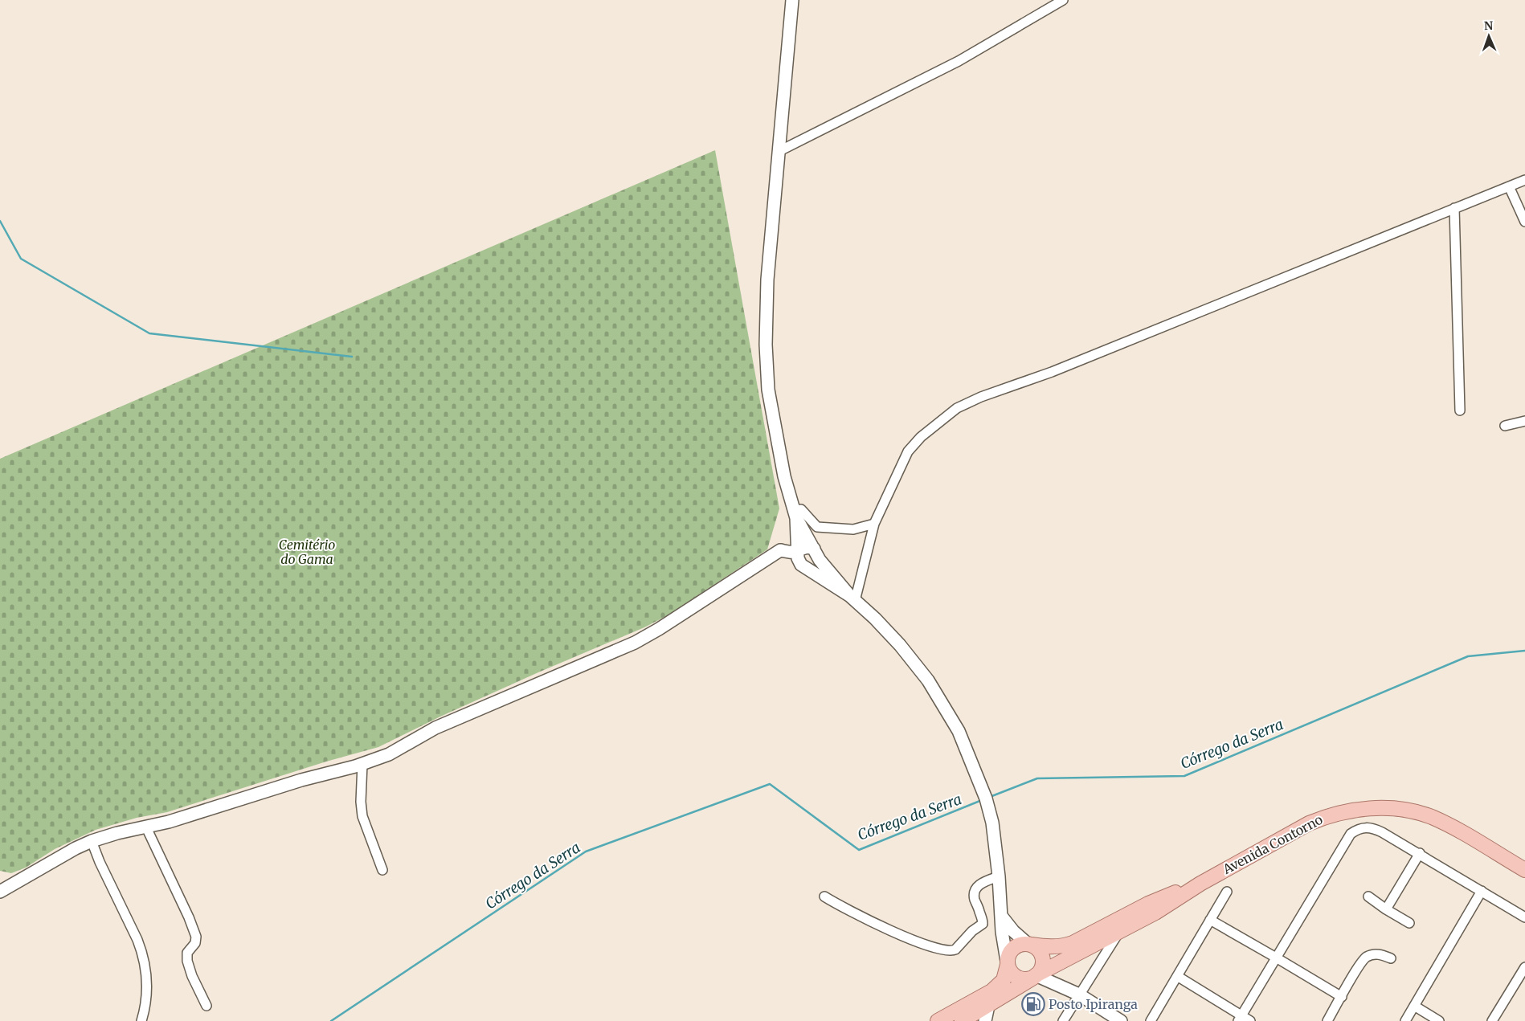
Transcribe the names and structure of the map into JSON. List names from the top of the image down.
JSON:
{
  "streets": {
    "main road": ["Avenida Contorno"]
  },
  "water": ["Córrego da Serra"],
  "parks": ["Cemitério do Gama"],
  "places": {
    "fuel station": ["Posto Ipiranga"]
  },
  "north": "top"
}
